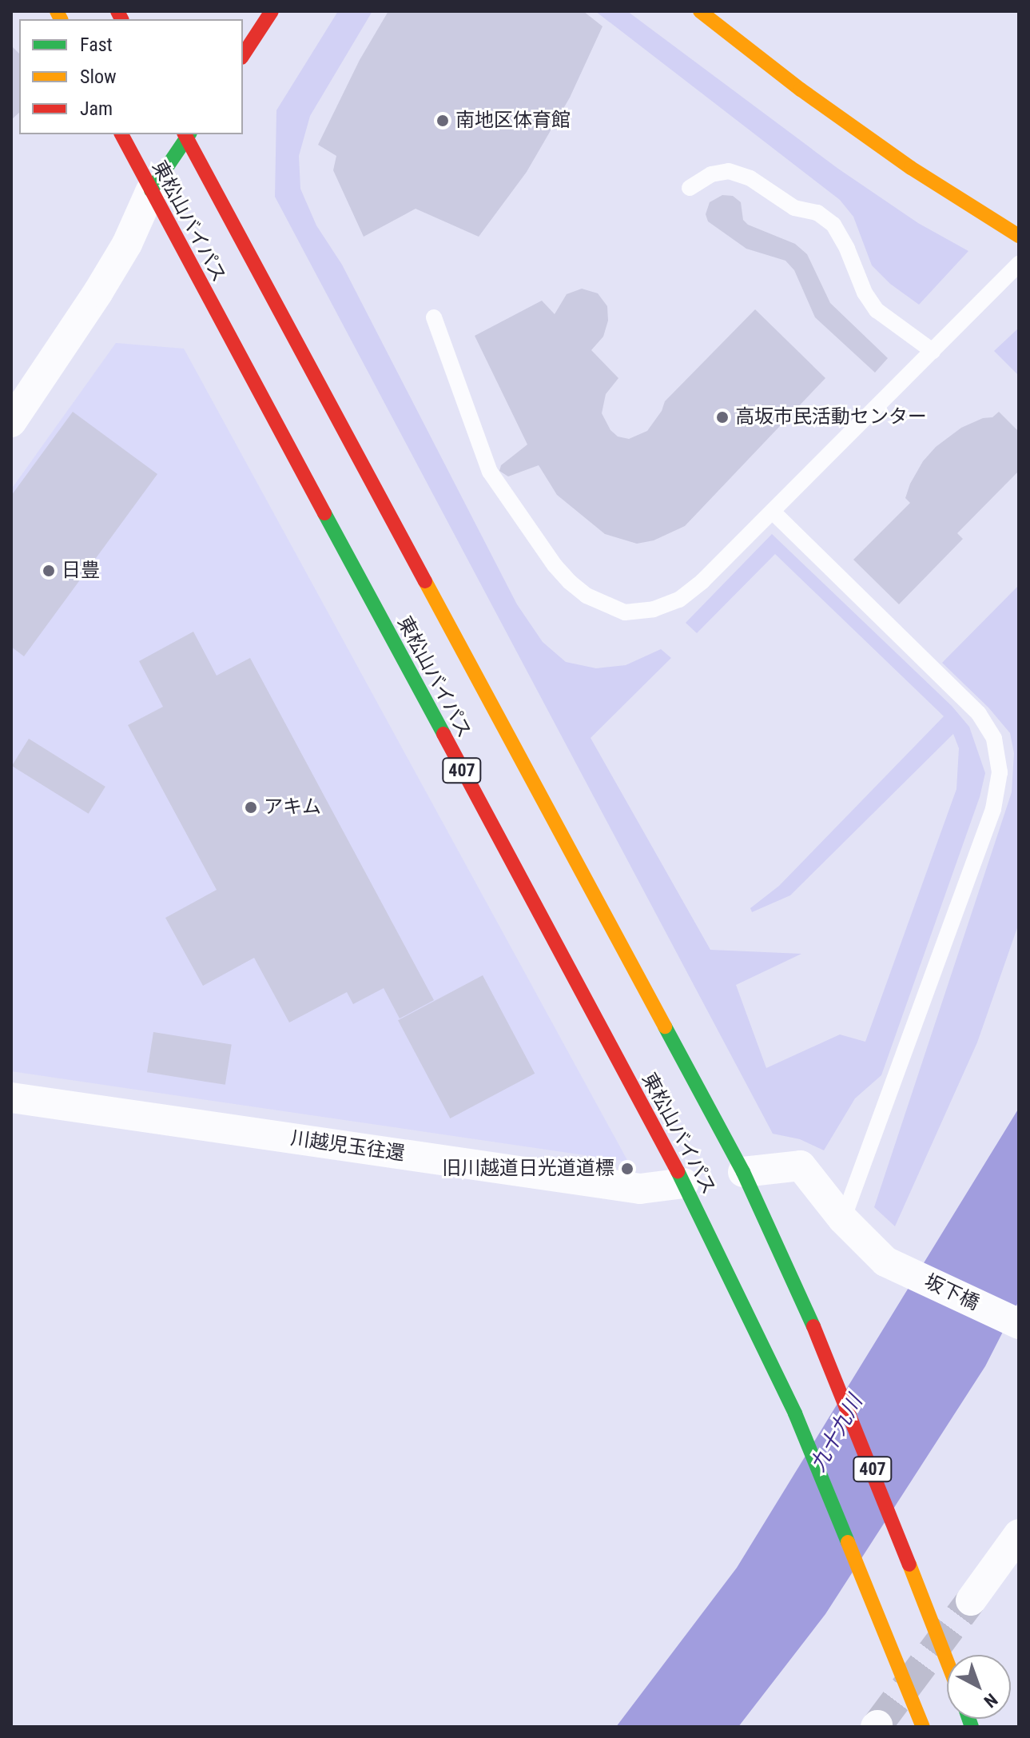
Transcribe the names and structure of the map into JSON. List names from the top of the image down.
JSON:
{
  "streets": {
    "main road": ["東松山バイパス", "407"],
    "street": ["川越児玉往還", "坂下橋"]
  },
  "crossings": [
    ["東松山バイパス", "川越児玉往還"],
    ["東松山バイパス", "坂下橋"]
  ],
  "water": ["九十九川"],
  "places": [
    "南地区体育館",
    "高坂市民活動センター",
    "日豊",
    "アキム",
    "旧川越道日光道道標"
  ],
  "legend": ["Fast", "Slow", "Jam"],
  "north": "bottom right"
}
